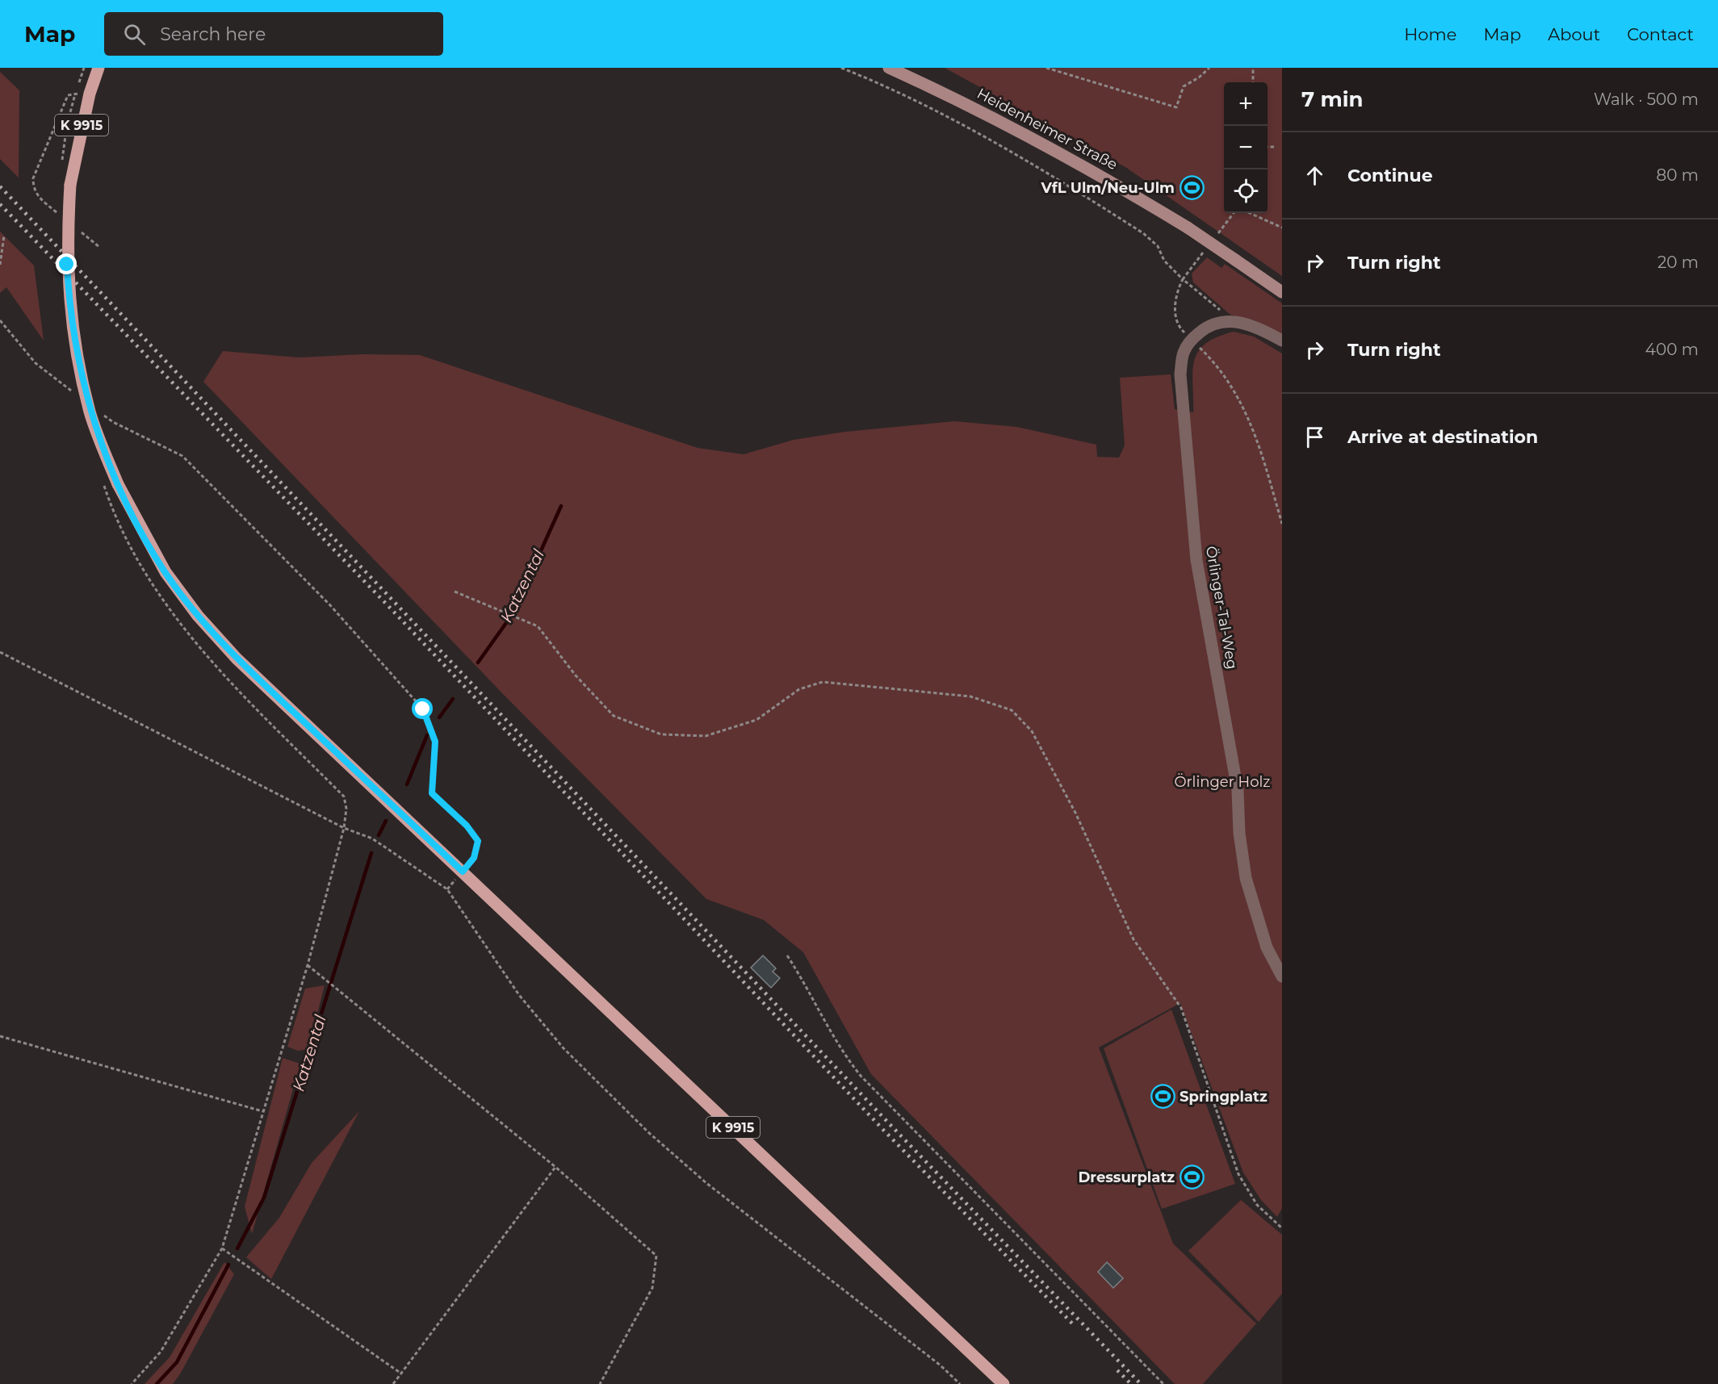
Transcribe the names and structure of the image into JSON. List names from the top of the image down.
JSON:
{
  "streets": {
    "main road": ["K 9915", "Heidenheimer Straße"],
    "street": ["Örlinger-Tal-Weg"]
  },
  "water": ["Katzental"],
  "parks": ["Örlinger Holz"],
  "places": {
    "sports": ["VfL Ulm/Neu-Ulm", "Springplatz", "Dressurplatz"]
  },
  "page": {
    "header": "Map",
    "search": "Search here",
    "nav": [
      "Home",
      "Map",
      "About",
      "Contact"
    ],
    "heading": ["7 min", "Walk · 500 m"],
    "map_buttons": ["+", "−"],
    "list": [
      ["Continue", "80 m"],
      ["Turn right", "20 m"],
      ["Turn right", "400 m"],
      "Arrive at destination"
    ]
  }
}
